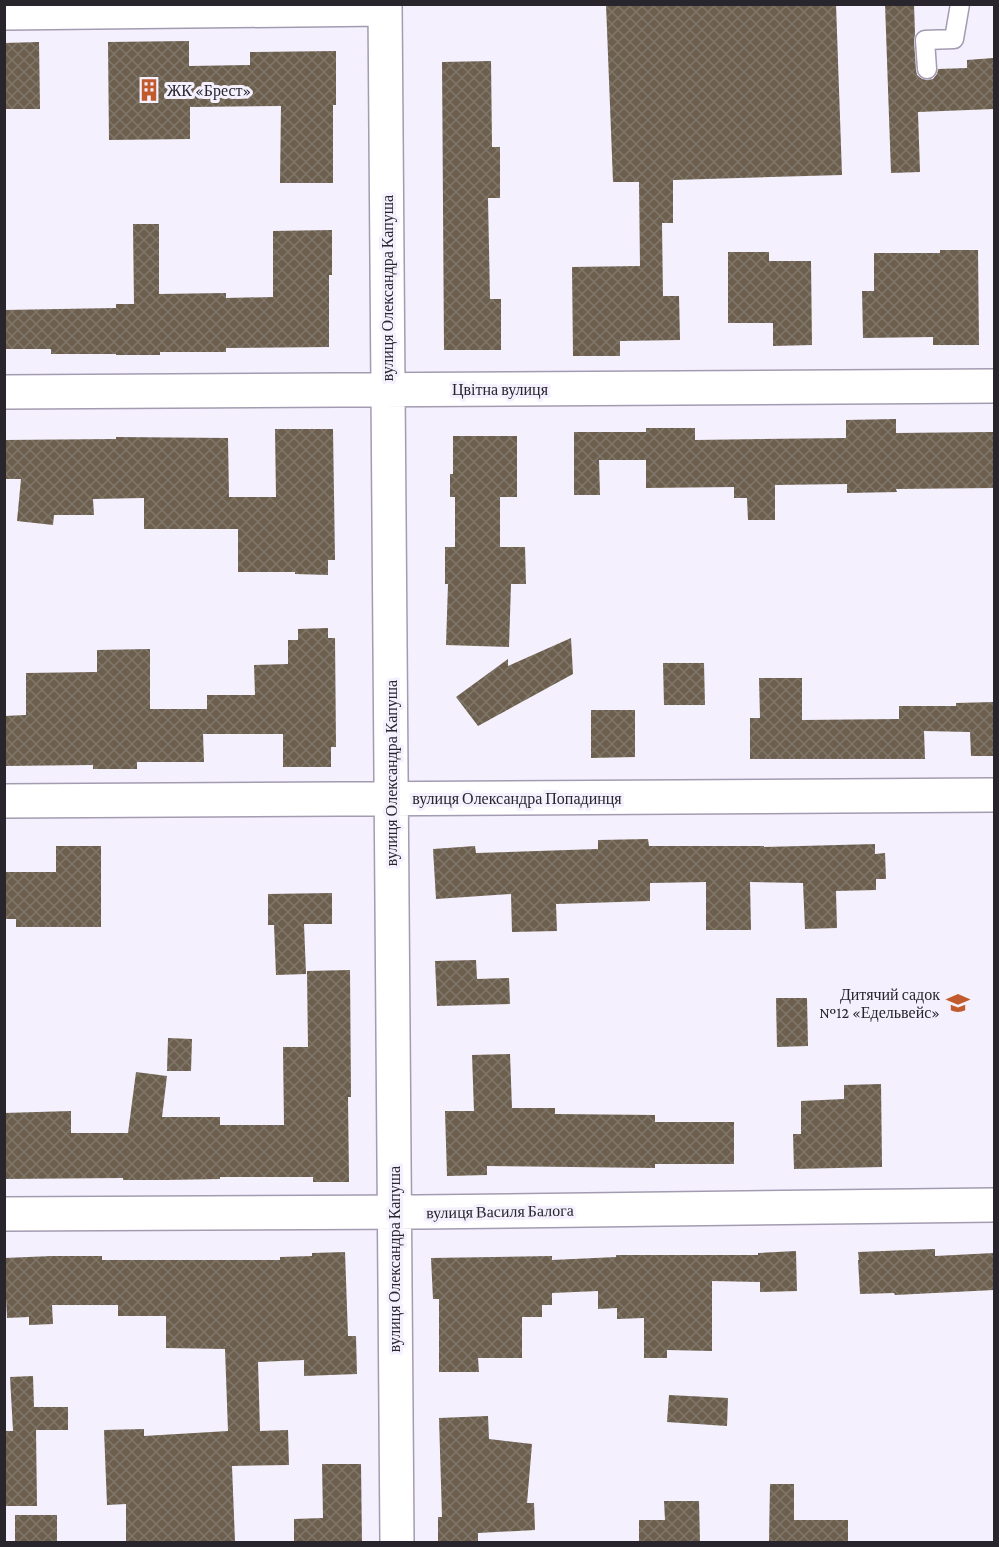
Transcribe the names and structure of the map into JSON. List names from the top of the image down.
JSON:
{
  "streets": {
    "street": [
      "вулиця Олександра Капуша",
      "Цвітна вулиця",
      "вулиця Олександра Попадинця",
      "вулиця Василя Балога"
    ]
  },
  "crossings": [
    ["вулиця Олександра Капуша", "Цвітна вулиця"],
    ["вулиця Олександра Капуша", "вулиця Олександра Попадинця"],
    ["вулиця Олександра Капуша", "вулиця Василя Балога"]
  ],
  "places": {
    "building": ["ЖК «Брест»"],
    "school or university": ["Дитячий садок №12 «Едельвейс»"]
  }
}
